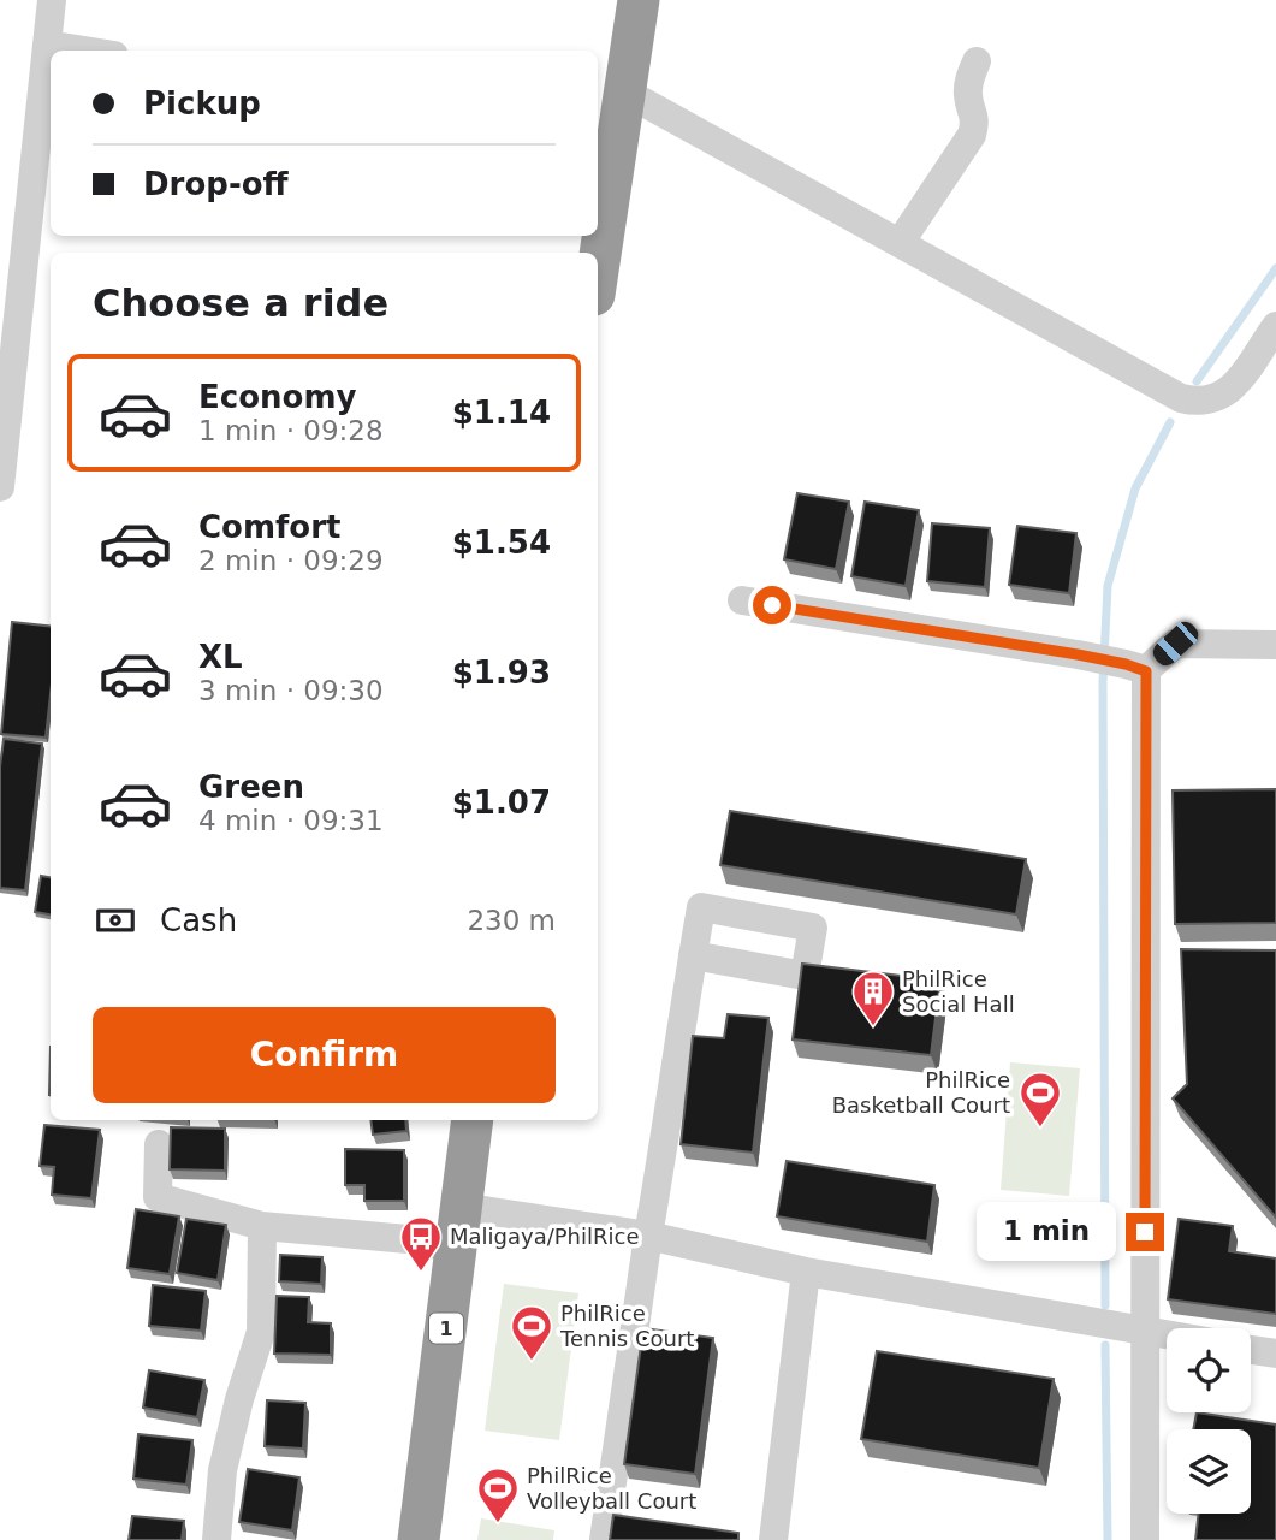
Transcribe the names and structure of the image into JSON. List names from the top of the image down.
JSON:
{
  "streets": {
    "highway": ["1"]
  },
  "places": {
    "building": ["PhilRice Social Hall"],
    "sports": ["PhilRice Basketball Court", "PhilRice Tennis Court", "PhilRice Volleyball Court"],
    "bus stop": ["Maligaya/PhilRice"]
  },
  "page": {
    "banner": ["Pickup", "Drop-off"],
    "heading": "Choose a ride",
    "list": [
      {
        "name": "Economy",
        "note": "1 min · 09:28",
        "value": "$1.14"
      },
      {
        "name": "Comfort",
        "note": "2 min · 09:29",
        "value": "$1.54"
      },
      {
        "name": "XL",
        "note": "3 min · 09:30",
        "value": "$1.93"
      },
      {
        "name": "Green",
        "note": "4 min · 09:31",
        "value": "$1.07"
      }
    ],
    "pay": ["Cash", "230 m"],
    "buttons": "Confirm",
    "bubble": "1 min"
  }
}
